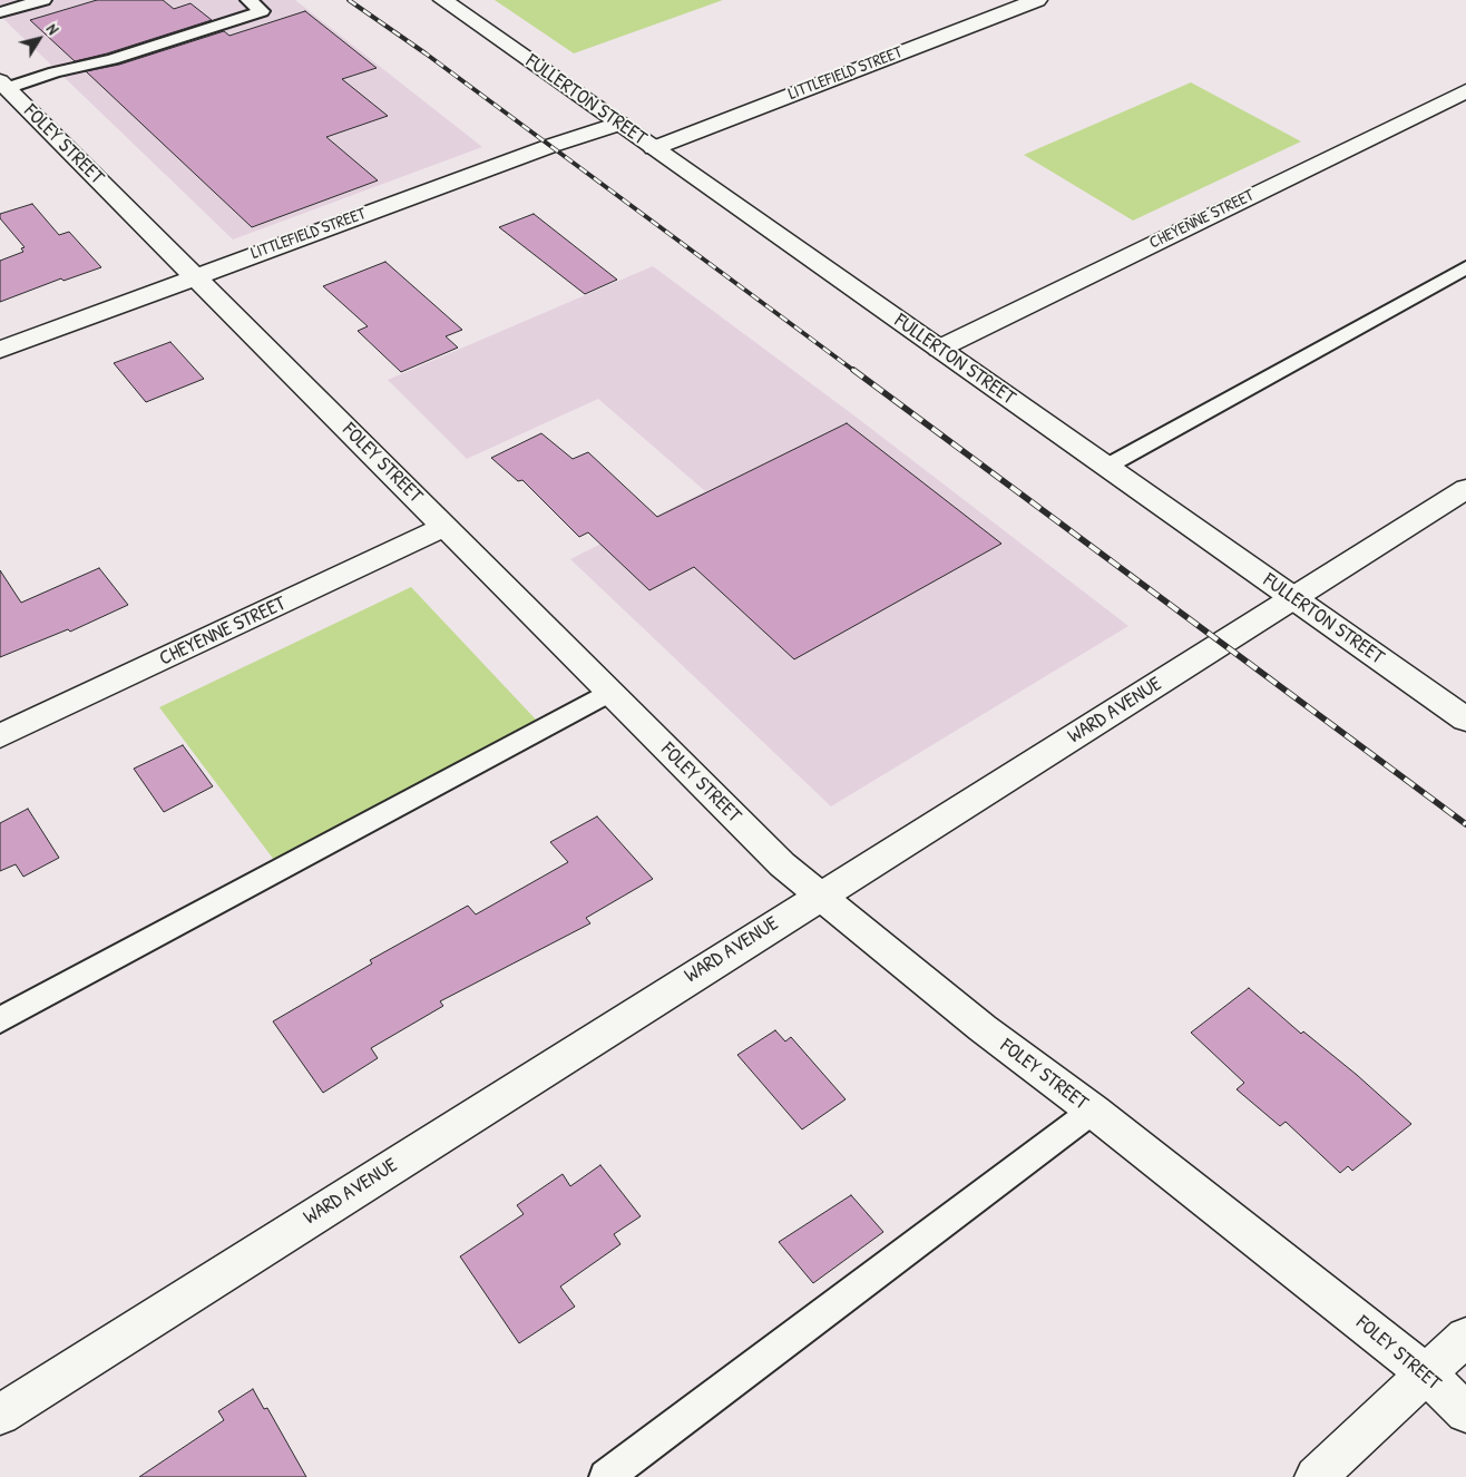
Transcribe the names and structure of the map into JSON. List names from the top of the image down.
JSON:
{
  "streets": {
    "street": [
      "LITTLEFIELD STREET",
      "FULLERTON STREET",
      "FOLEY STREET",
      "CHEYENNE STREET",
      "WARD AVENUE"
    ]
  },
  "crossings": [
    ["LITTLEFIELD STREET", "FULLERTON STREET"],
    ["LITTLEFIELD STREET", "FOLEY STREET"],
    ["FULLERTON STREET", "CHEYENNE STREET"],
    ["FULLERTON STREET", "WARD AVENUE"],
    ["FOLEY STREET", "CHEYENNE STREET"],
    ["FOLEY STREET", "WARD AVENUE"]
  ],
  "north": "top right"
}
